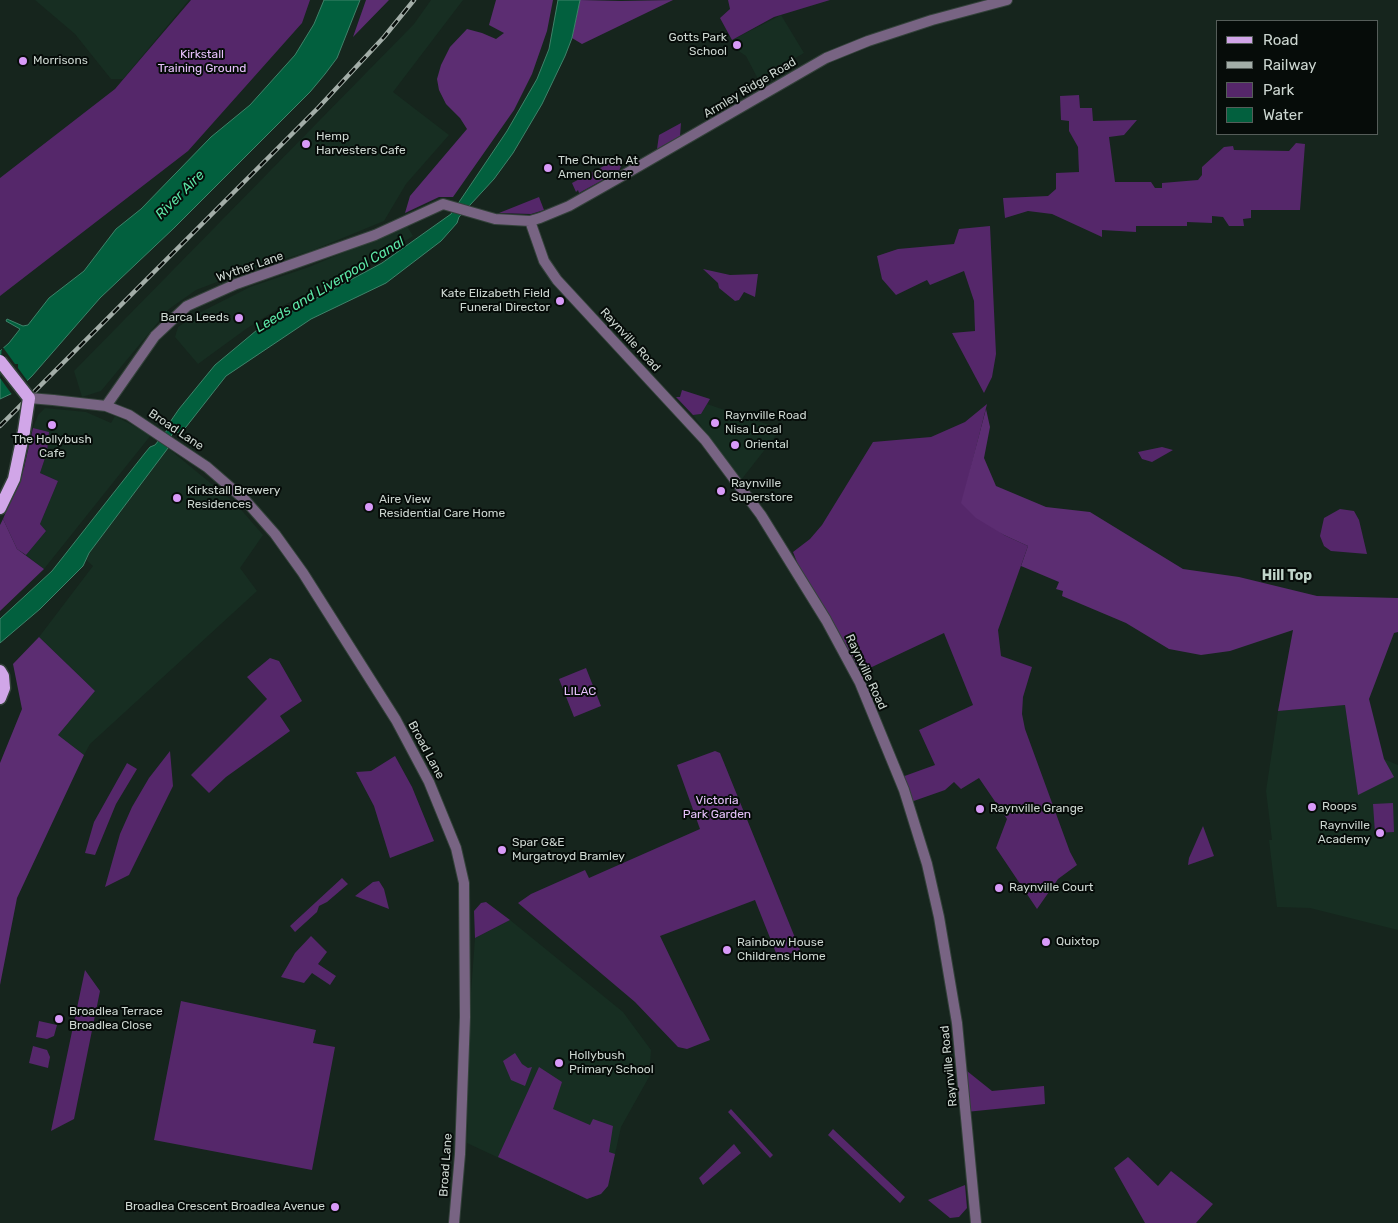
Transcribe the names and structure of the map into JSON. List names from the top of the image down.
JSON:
{
  "streets": {
    "street": [
      "Armley Ridge Road",
      "Wyther Lane",
      "Raynville Road",
      "Broad Lane"
    ]
  },
  "crossings": [
    ["Armley Ridge Road", "Wyther Lane"],
    ["Armley Ridge Road", "Raynville Road"],
    ["Wyther Lane", "Broad Lane"]
  ],
  "districts": ["Hill Top"],
  "water": ["River Aire", "Leeds and Liverpool Canal"],
  "parks": ["Kirkstall Training Ground", "LILAC", "Victoria Park Garden"],
  "places": [
    "Gotts Park School",
    "Morrisons",
    "Hemp Harvesters Cafe",
    "The Church At Amen Corner",
    "Kate Elizabeth Field Funeral Director",
    "Barca Leeds",
    "Raynville Road Nisa Local",
    "The Hollybush Cafe",
    "Oriental",
    "Raynville Superstore",
    "Kirkstall Brewery Residences",
    "Aire View Residential Care Home",
    "Roops",
    "Raynville Grange",
    "Raynville Academy",
    "Spar G&E Murgatroyd Bramley",
    "Raynville Court",
    "Quixtop",
    "Rainbow House Childrens Home",
    "Broadlea Terrace Broadlea Close",
    "Hollybush Primary School",
    "Broadlea Crescent Broadlea Avenue"
  ],
  "legend": [
    "Road",
    "Railway",
    "Park",
    "Water"
  ]
}
